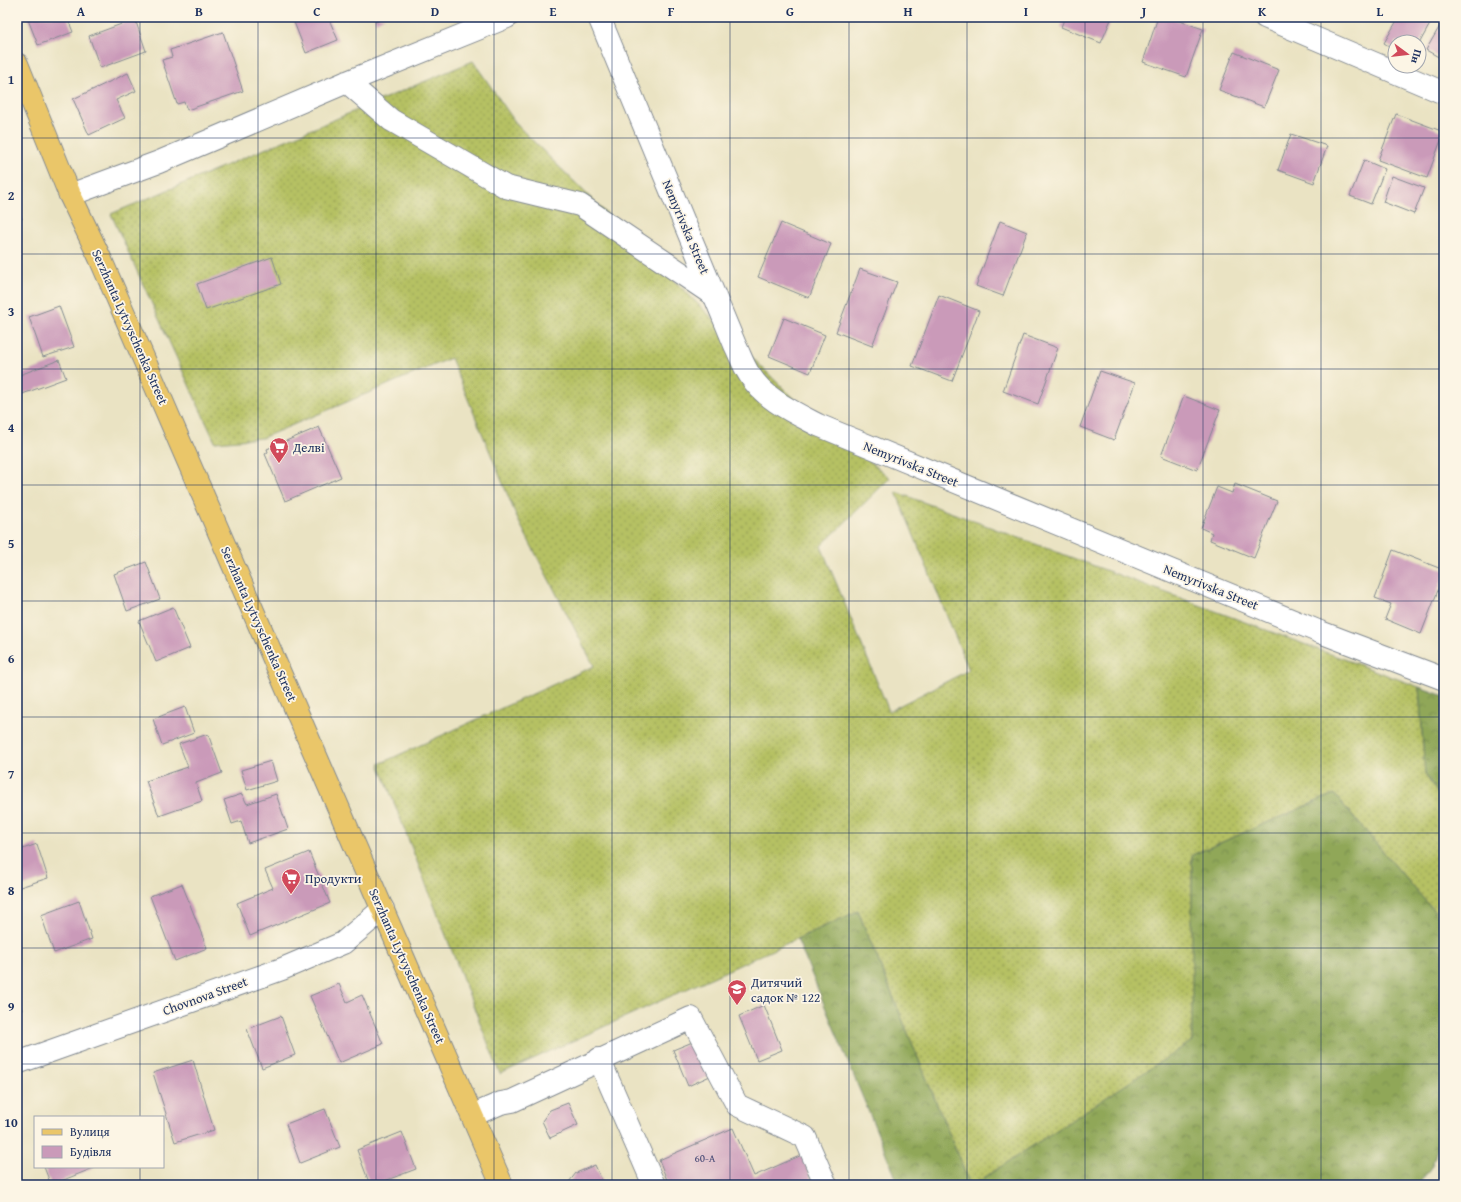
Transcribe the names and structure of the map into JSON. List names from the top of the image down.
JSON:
{
  "streets": {
    "main road": ["Serzhanta Lytvyschenka Street"],
    "street": ["Nemyrivska Street", "Chovnova Street"]
  },
  "crossings": [
    ["Serzhanta Lytvyschenka Street", "Chovnova Street"]
  ],
  "places": {
    "supermarket": ["Делві", "Продукти"],
    "school or university": ["Дитячий садок № 122"]
  },
  "house_numbers": ["60-А"],
  "legend": ["Вулиця", "Будівля"],
  "north": "right",
  "grid": {
    "columns": [
      "A",
      "B",
      "C",
      "D",
      "E",
      "F",
      "G",
      "H",
      "I",
      "J",
      "K",
      "L"
    ],
    "rows": [
      "1",
      "2",
      "3",
      "4",
      "5",
      "6",
      "7",
      "8",
      "9",
      "10"
    ]
  }
}
